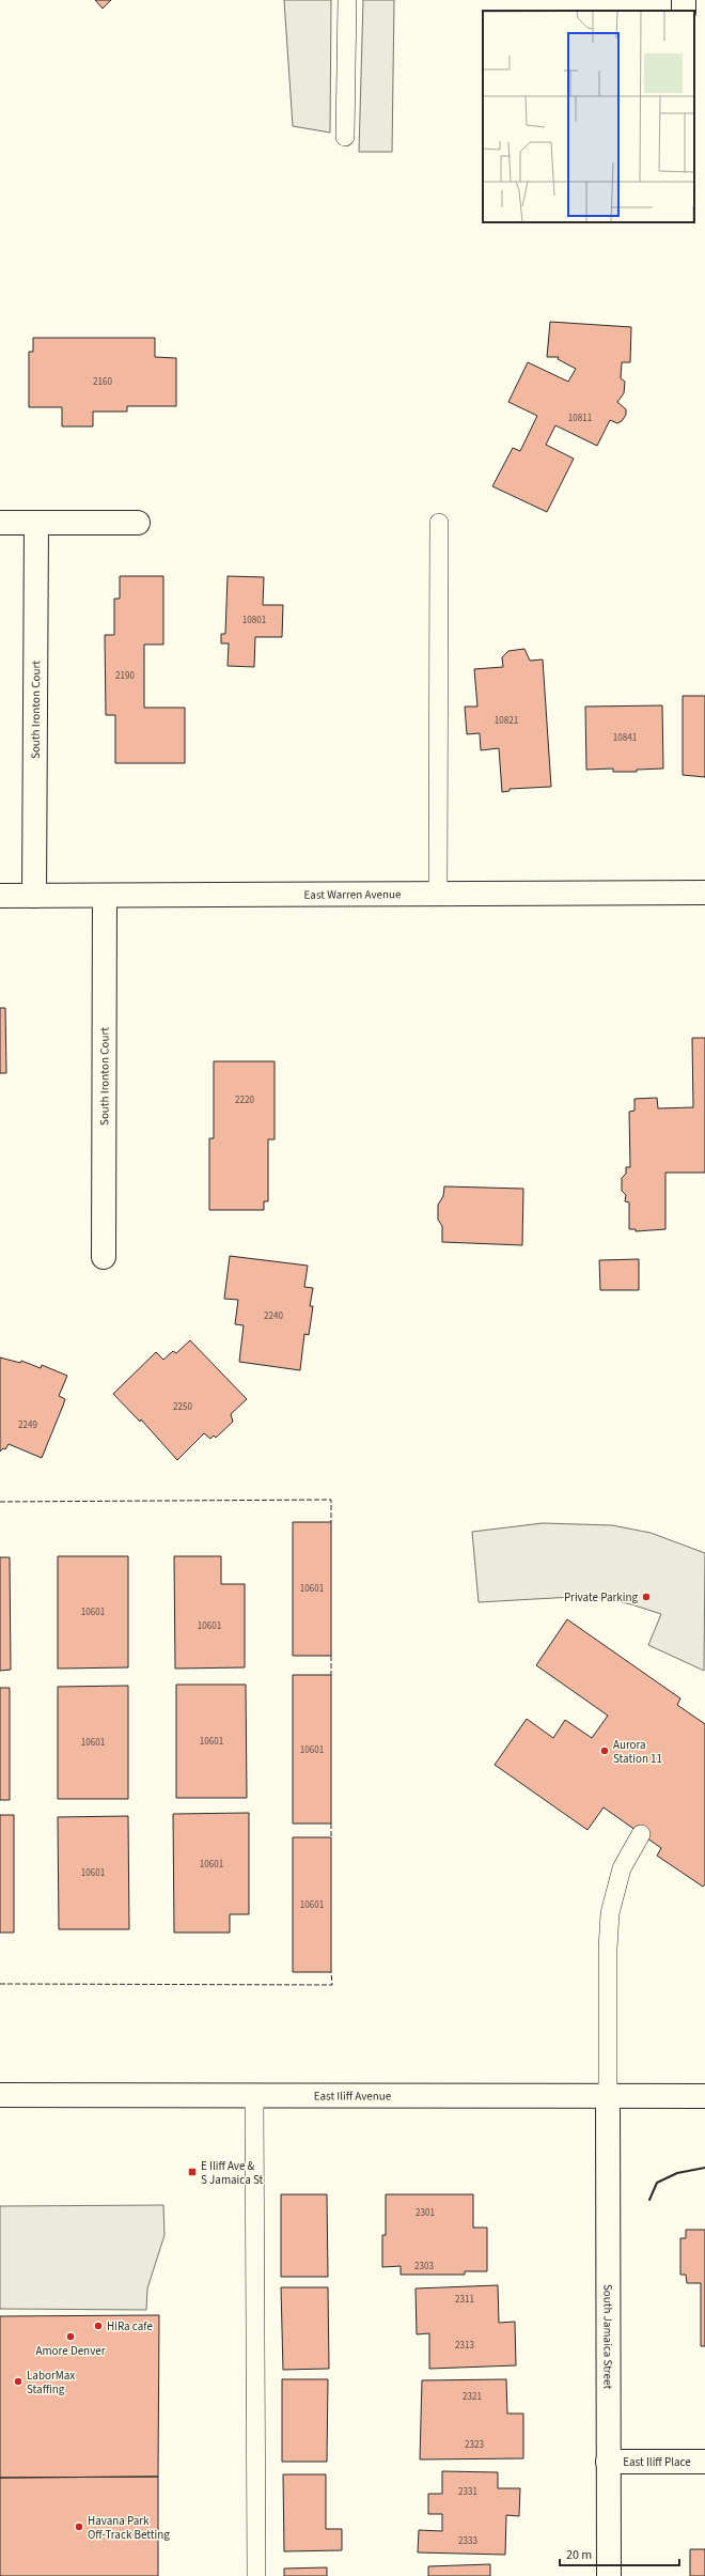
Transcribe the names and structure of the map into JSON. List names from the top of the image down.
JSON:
{
  "streets": {
    "street": [
      "South Ironton Court",
      "East Warren Avenue",
      "East Iliff Avenue",
      "South Jamaica Street",
      "East Iliff Place"
    ]
  },
  "crossings": [
    ["South Ironton Court", "East Warren Avenue"],
    ["East Iliff Avenue", "South Jamaica Street"],
    ["South Jamaica Street", "East Iliff Place"]
  ],
  "places": {
    "other": [
      "Private Parking",
      "Aurora Station 11",
      "HiRa cafe",
      "Amore Denver",
      "LaborMax Staffing",
      "Havana Park Off-Track Betting"
    ],
    "transit": ["E Iliff Ave & S Jamaica St"]
  },
  "house_numbers": [
    "2160",
    "10811",
    "10801",
    "2190",
    "10821",
    "10841",
    "2220",
    "2240",
    "2250",
    "2249",
    "10601",
    "10601",
    "10601",
    "10601",
    "10601",
    "10601",
    "10601",
    "10601",
    "10601",
    "2301",
    "2303",
    "2311",
    "2313",
    "2321",
    "2323",
    "2331",
    "2333"
  ],
  "scale_bar": "20 m"
}
